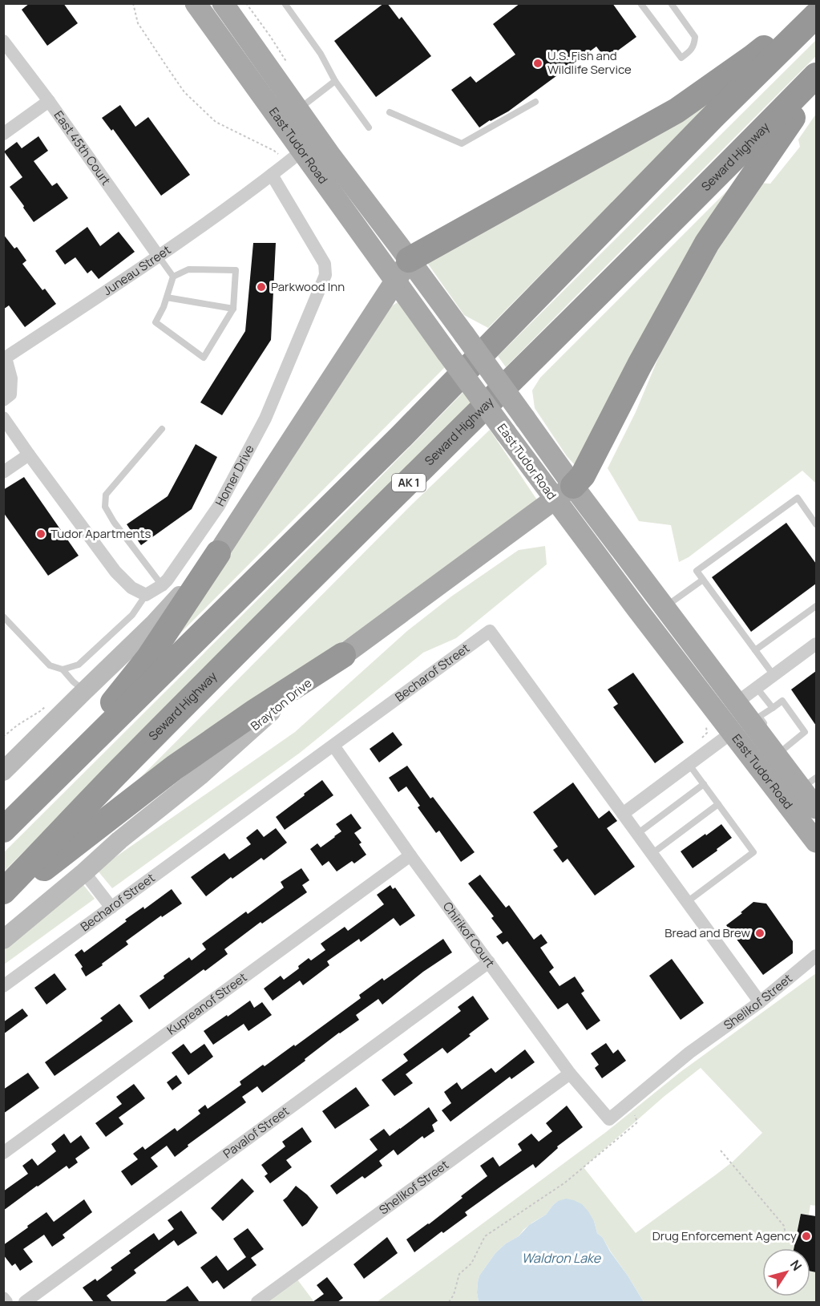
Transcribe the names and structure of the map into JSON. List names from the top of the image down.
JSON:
{
  "streets": {
    "highway": ["Seward Highway", "AK 1"],
    "main road": ["East Tudor Road", "Brayton Drive"],
    "street": [
      "East 45th Court",
      "Juneau Street",
      "Homer Drive",
      "Becharof Street",
      "Chirikof Court",
      "Shelikof Street",
      "Kupreanof Street",
      "Pavalof Street"
    ]
  },
  "crossings": [
    ["East Tudor Road", "Juneau Street"],
    ["East Tudor Road", "Brayton Drive"],
    ["East 45th Court", "Juneau Street"],
    ["Juneau Street", "Homer Drive"],
    ["Becharof Street", "Chirikof Court"],
    ["Becharof Street", "Shelikof Street"],
    ["Chirikof Court", "Shelikof Street"],
    ["Chirikof Court", "Kupreanof Street"],
    ["Chirikof Court", "Pavalof Street"]
  ],
  "water": ["Waldron Lake"],
  "places": [
    "U.S. Fish and Wildlife Service",
    "Parkwood Inn",
    "Tudor Apartments",
    "Bread and Brew",
    "Drug Enforcement Agency"
  ],
  "north": "top right"
}
